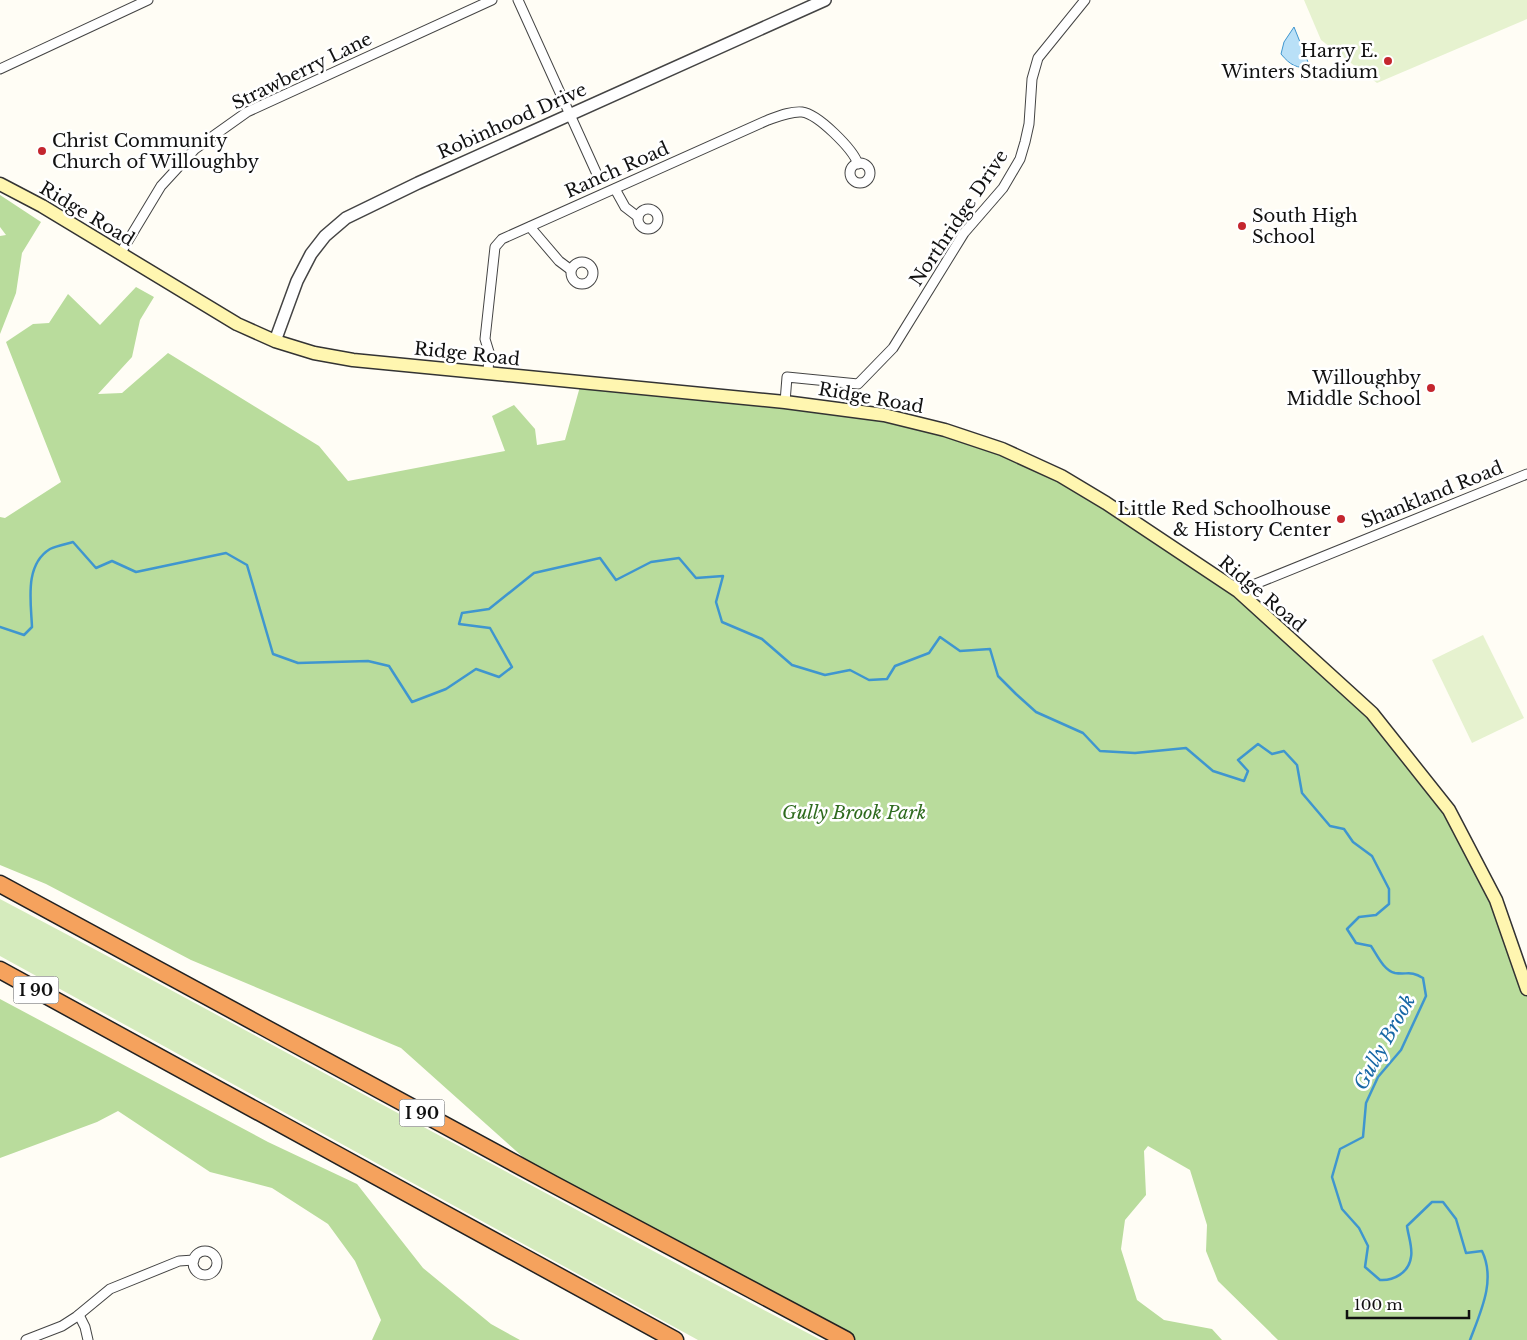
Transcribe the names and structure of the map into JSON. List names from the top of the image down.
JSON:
{
  "streets": {
    "highway": ["I 90"],
    "main road": ["Ridge Road"],
    "street": [
      "Strawberry Lane",
      "Robinhood Drive",
      "Ranch Road",
      "Northridge Drive",
      "Shankland Road"
    ]
  },
  "crossings": [
    ["Strawberry Lane", "Ridge Road"],
    ["Robinhood Drive", "Ridge Road"],
    ["Ranch Road", "Ridge Road"],
    ["Ridge Road", "Northridge Drive"],
    ["Ridge Road", "Shankland Road"]
  ],
  "water": ["Gully Brook"],
  "parks": ["Gully Brook Park"],
  "places": [
    "Harry E. Winters Stadium",
    "Christ Community Church of Willoughby",
    "South High School",
    "Willoughby Middle School",
    "Little Red Schoolhouse & History Center"
  ],
  "scale_bar": "100 m"
}
